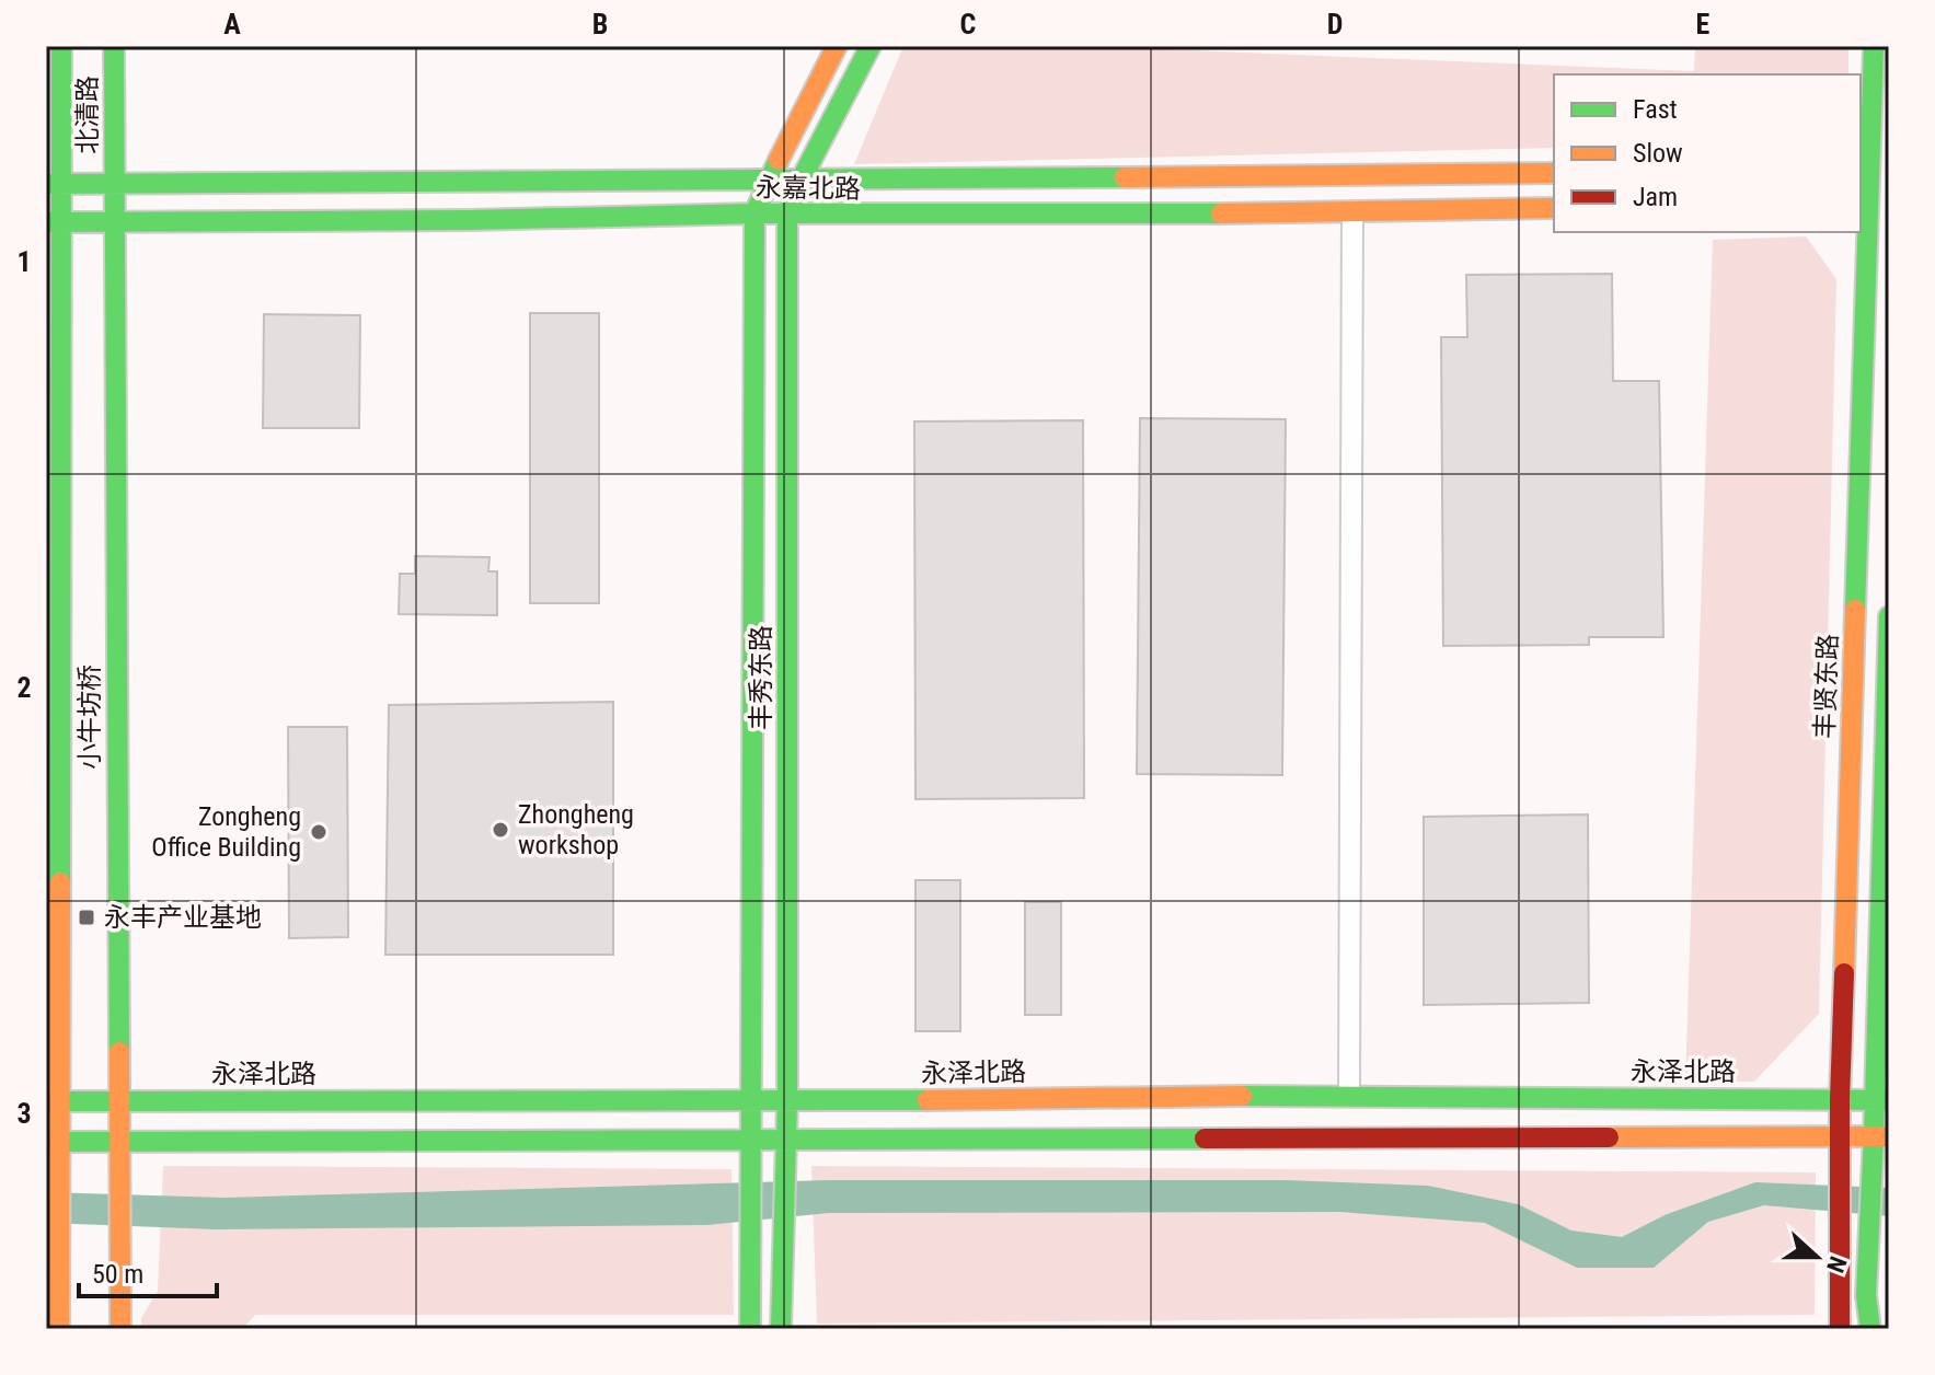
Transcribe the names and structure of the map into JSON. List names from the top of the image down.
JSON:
{
  "streets": {
    "street": [
      "北清路",
      "永嘉北路",
      "丰秀东路",
      "丰贤东路",
      "小牛坊桥",
      "永泽北路"
    ]
  },
  "crossings": [
    ["北清路", "永嘉北路"],
    ["北清路", "小牛坊桥"],
    ["北清路", "永泽北路"],
    ["永嘉北路", "丰秀东路"],
    ["永嘉北路", "小牛坊桥"],
    ["丰秀东路", "永泽北路"],
    ["丰贤东路", "永泽北路"],
    ["小牛坊桥", "永泽北路"]
  ],
  "places": {
    "other": ["Zhongheng workshop", "Zongheng Office Building"],
    "transit": ["永丰产业基地"]
  },
  "legend": ["Fast", "Slow", "Jam"],
  "scale_bar": "50 m",
  "north": "right",
  "grid": {
    "columns": [
      "A",
      "B",
      "C",
      "D",
      "E"
    ],
    "rows": ["1", "2", "3"]
  }
}
